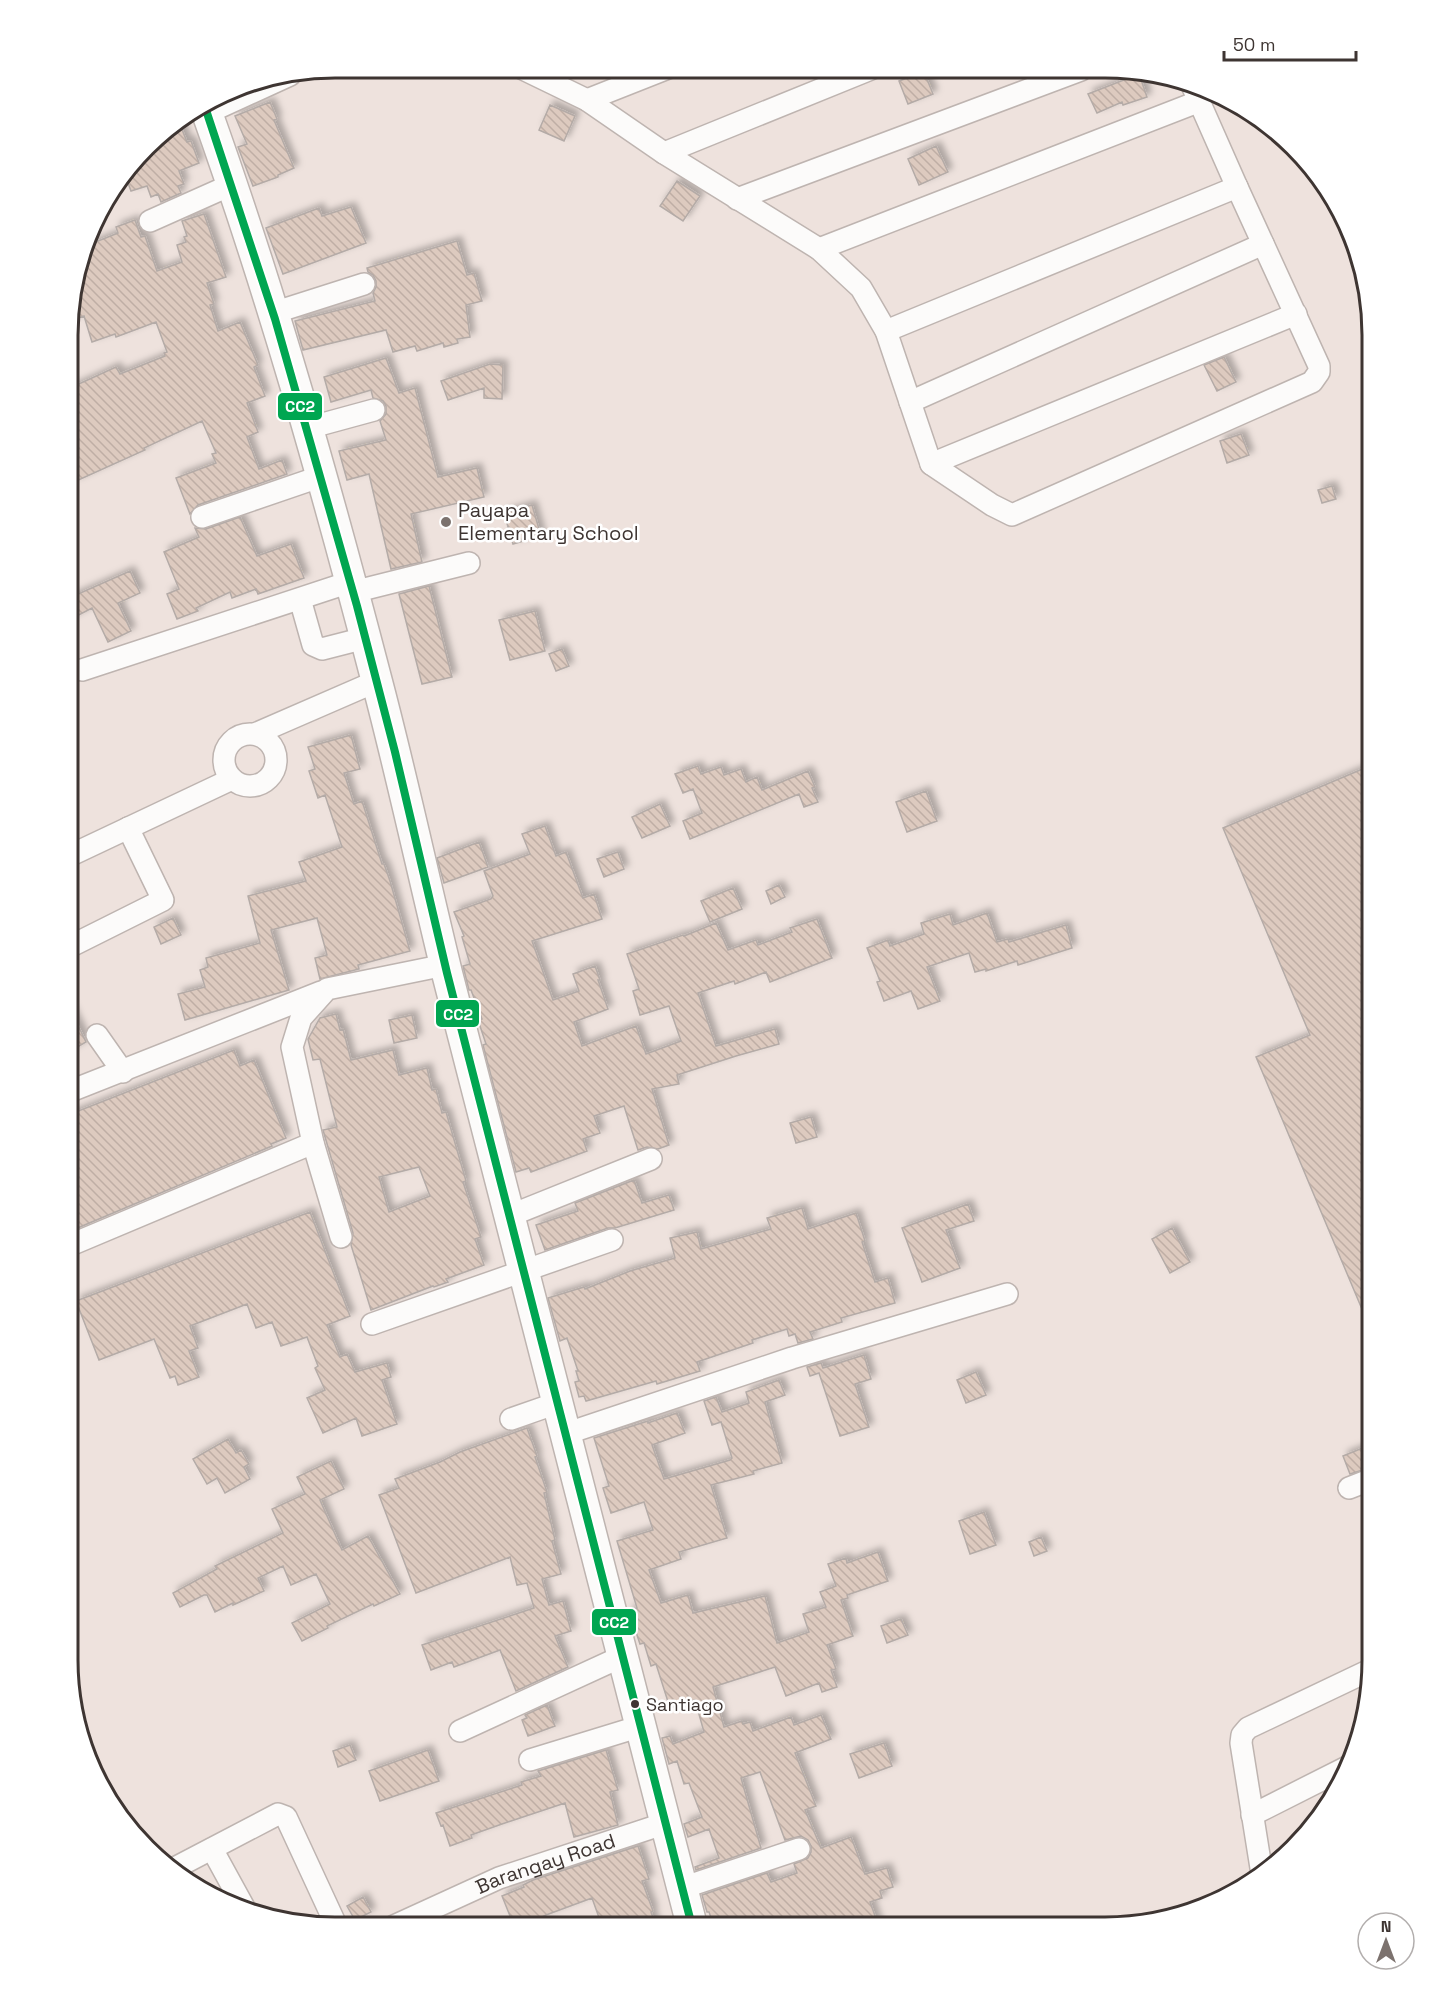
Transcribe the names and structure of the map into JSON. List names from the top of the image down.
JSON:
{
  "streets": {
    "street": ["Barangay Road"]
  },
  "places": ["Payapa Elementary School", "Santiago"],
  "lines": ["transit line CC2"],
  "scale_bar": "50 m",
  "north": "top"
}
